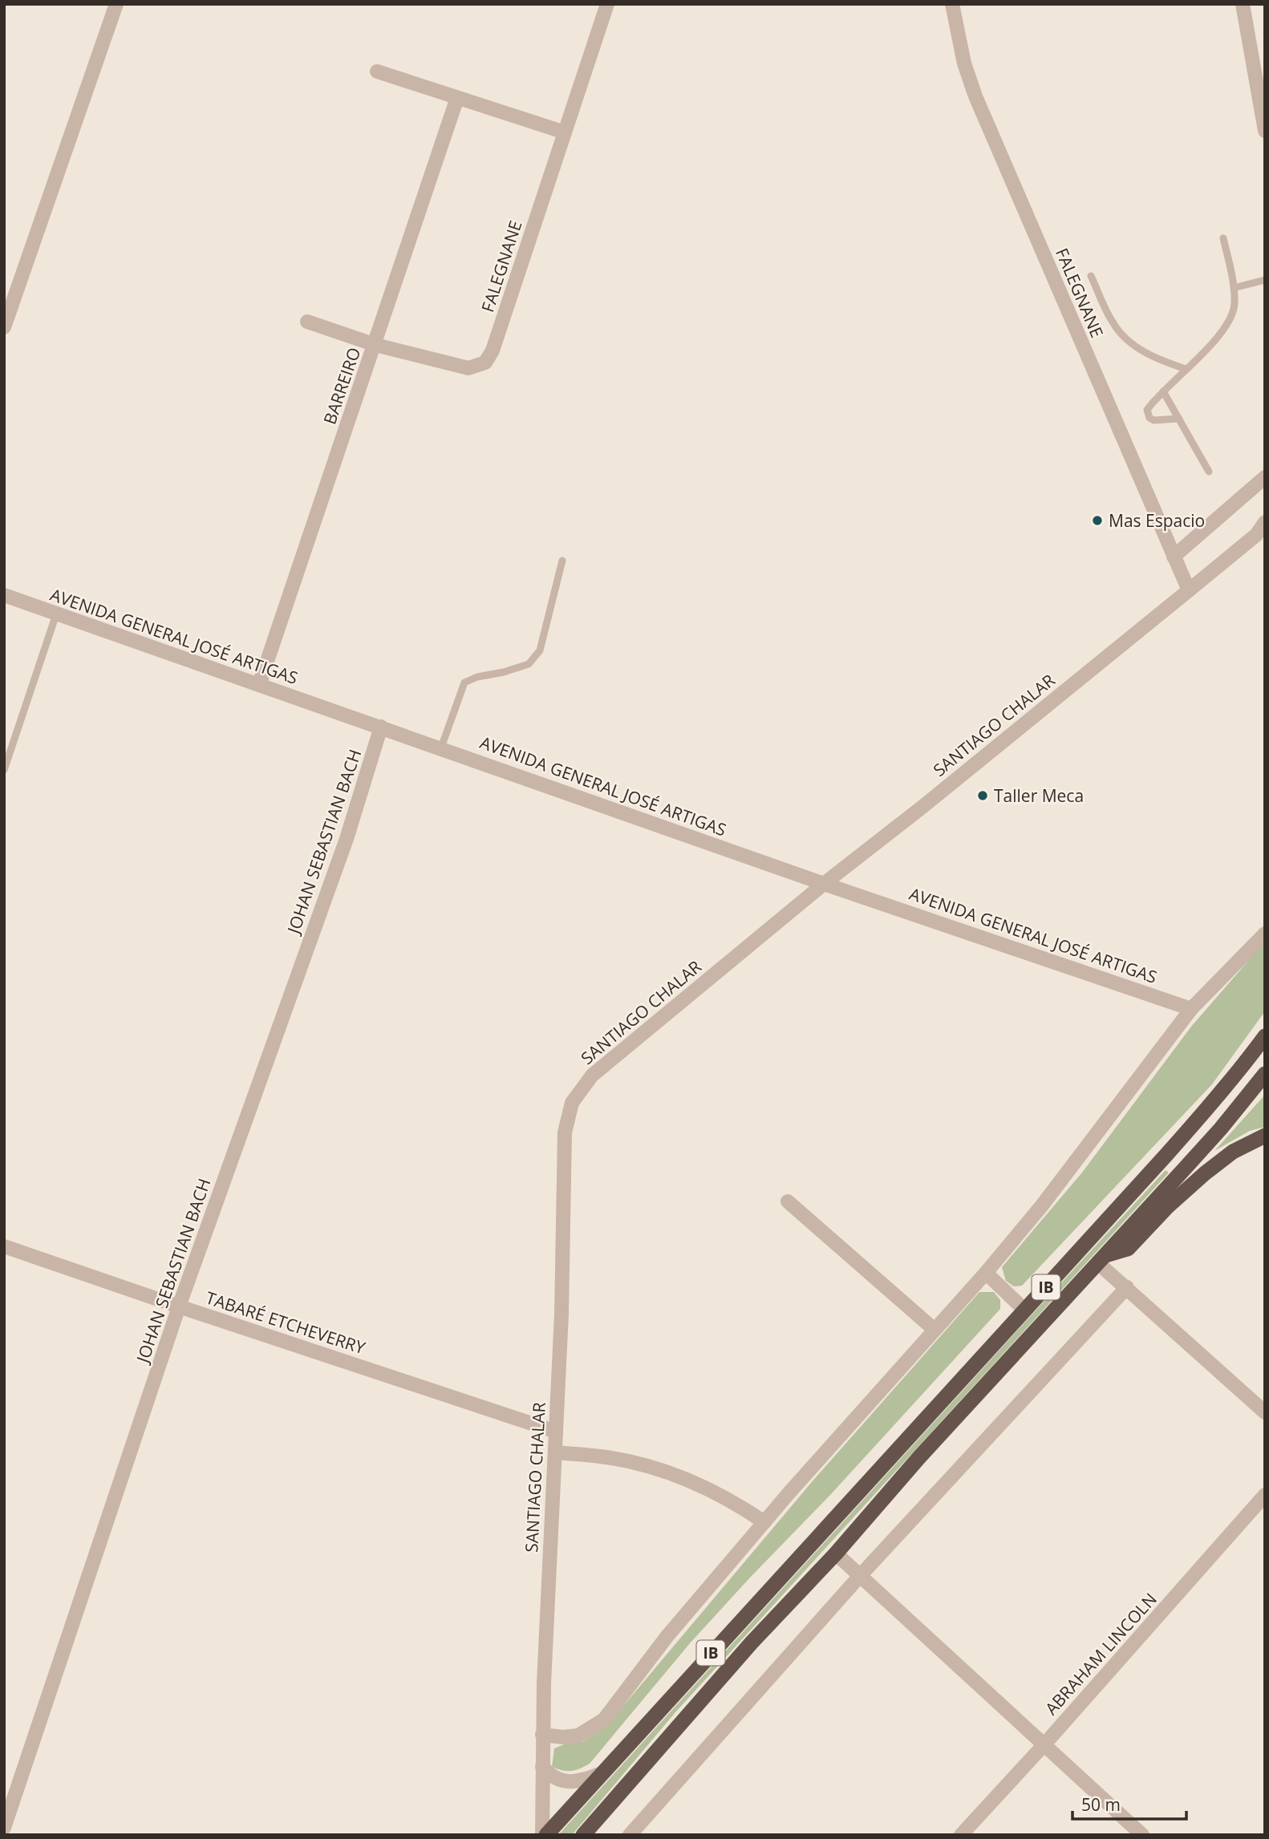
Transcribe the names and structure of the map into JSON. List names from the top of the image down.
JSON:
{
  "streets": {
    "highway": ["IB"],
    "street": [
      "FALEGNANE",
      "BARREIRO",
      "AVENIDA GENERAL JOSÉ ARTIGAS",
      "SANTIAGO CHALAR",
      "JOHAN SEBASTIAN BACH",
      "TABARÉ ETCHEVERRY",
      "ABRAHAM LINCOLN"
    ]
  },
  "crossings": [
    ["FALEGNANE", "BARREIRO"],
    ["FALEGNANE", "SANTIAGO CHALAR"],
    ["BARREIRO", "AVENIDA GENERAL JOSÉ ARTIGAS"],
    ["AVENIDA GENERAL JOSÉ ARTIGAS", "SANTIAGO CHALAR"],
    ["AVENIDA GENERAL JOSÉ ARTIGAS", "JOHAN SEBASTIAN BACH"],
    ["SANTIAGO CHALAR", "IB"],
    ["SANTIAGO CHALAR", "TABARÉ ETCHEVERRY"],
    ["JOHAN SEBASTIAN BACH", "TABARÉ ETCHEVERRY"]
  ],
  "places": ["Mas Espacio", "Taller Meca"],
  "scale_bar": "50 m"
}
